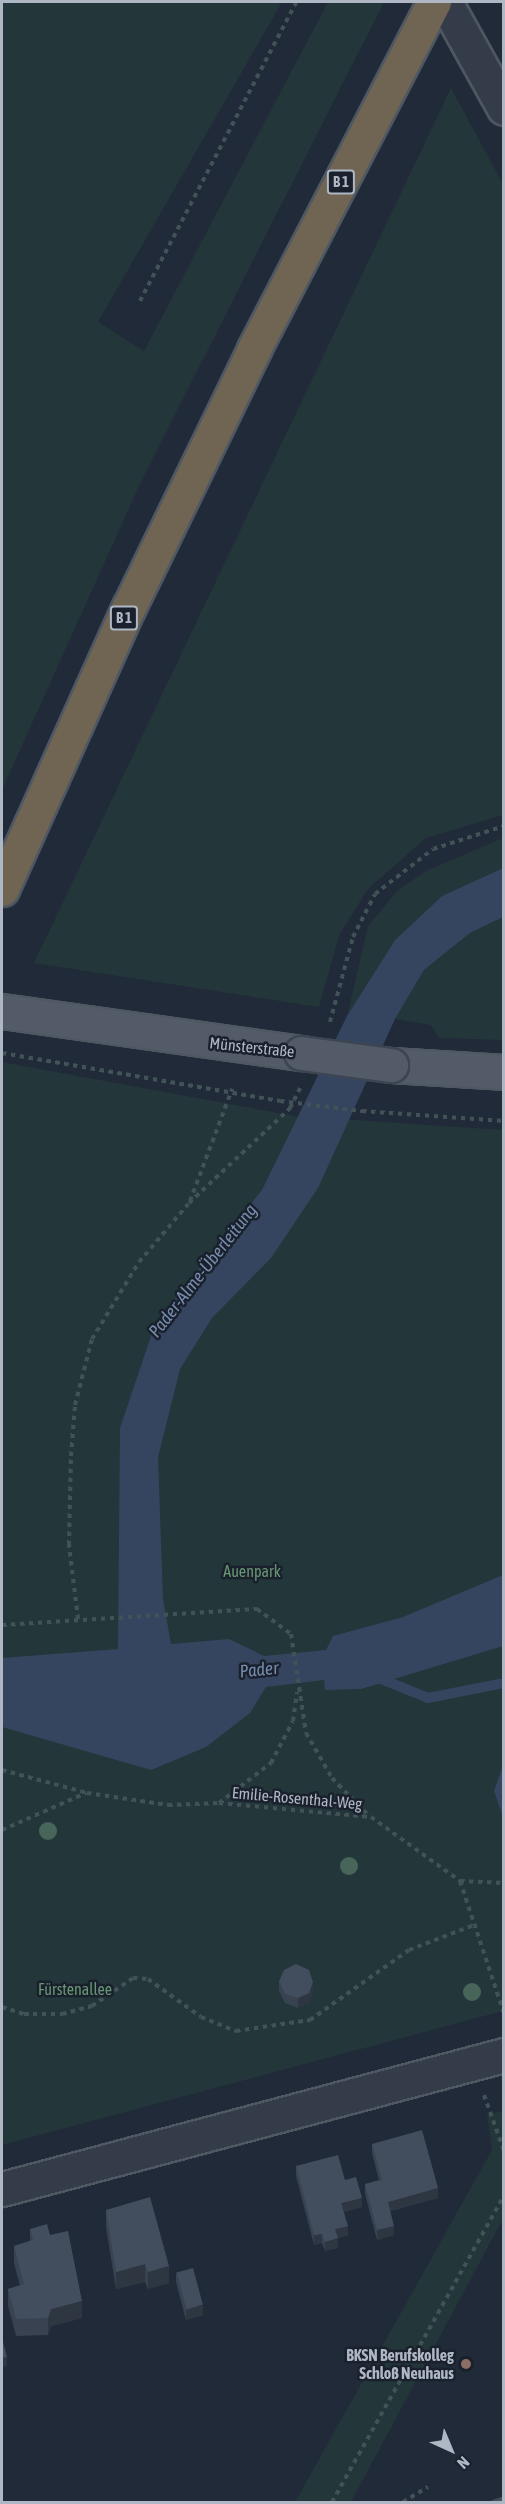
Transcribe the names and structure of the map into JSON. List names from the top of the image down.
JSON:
{
  "streets": {
    "highway": ["B 1"],
    "main road": ["Münsterstraße"],
    "path": ["Emilie-Rosenthal-Weg"]
  },
  "water": ["Pader-Alme-Überleitung", "Pader"],
  "parks": ["Auenpark", "Fürstenallee"],
  "places": ["BKSN Berufskolleg Schloß Neuhaus"],
  "north": "bottom right"
}
